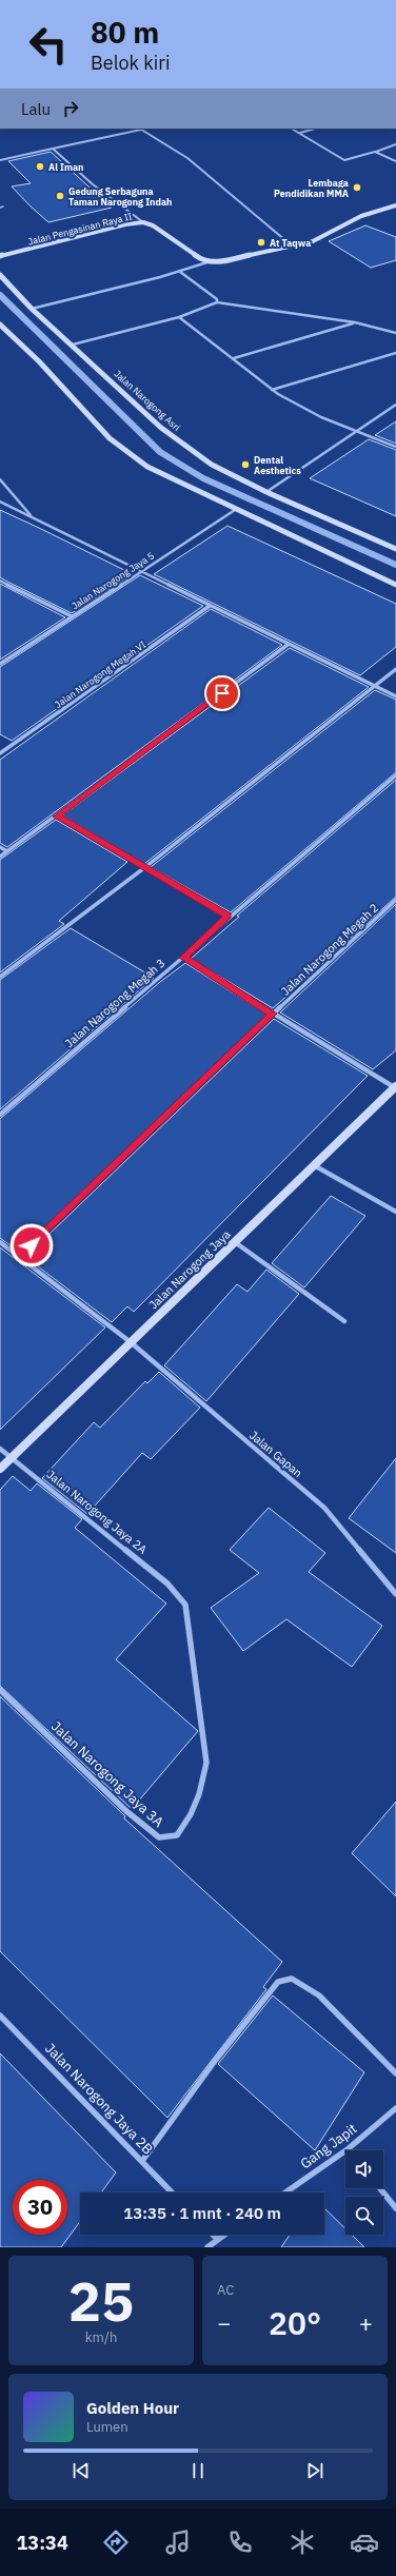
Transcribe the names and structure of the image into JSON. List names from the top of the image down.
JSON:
{
  "streets": {
    "street": [
      "Jalan Pengasinan Raya II",
      "Jalan Narogong Asri",
      "Jalan Narogong Jaya 5",
      "Jalan Narogong Megah VI",
      "Jalan Narogong Megah 2",
      "Jalan Narogong Megah 3",
      "Jalan Narogong Jaya",
      "Jalan Gapan",
      "Jalan Narogong Jaya 2A",
      "Jalan Narogong Jaya 3A",
      "Jalan Narogong Jaya 2B",
      "Gang Japit"
    ]
  },
  "crossings": [
    ["Jalan Narogong Megah 2", "Jalan Gapan"],
    ["Jalan Narogong Jaya", "Jalan Gapan"],
    ["Jalan Narogong Jaya", "Jalan Narogong Jaya 2A"],
    ["Jalan Narogong Jaya 2A", "Jalan Narogong Jaya 3A"]
  ],
  "places": [
    "Al Iman",
    "Lembaga Pendidikan MMA",
    "Gedung Serbaguna Taman Narogong Indah",
    "At Taqwa",
    "Dental Aesthetics"
  ],
  "page": {
    "turn": ["80 m", "Belok kiri"],
    "then": "Lalu",
    "limit": "30",
    "trip": "13:35 · 1 mnt · 240 m",
    "tile": [
      ["25", "km/h"],
      "AC"
    ],
    "heat": ["−", "20°", "+"],
    "song": ["Golden Hour", "Lumen"],
    "tabs": "13:34"
  }
}
